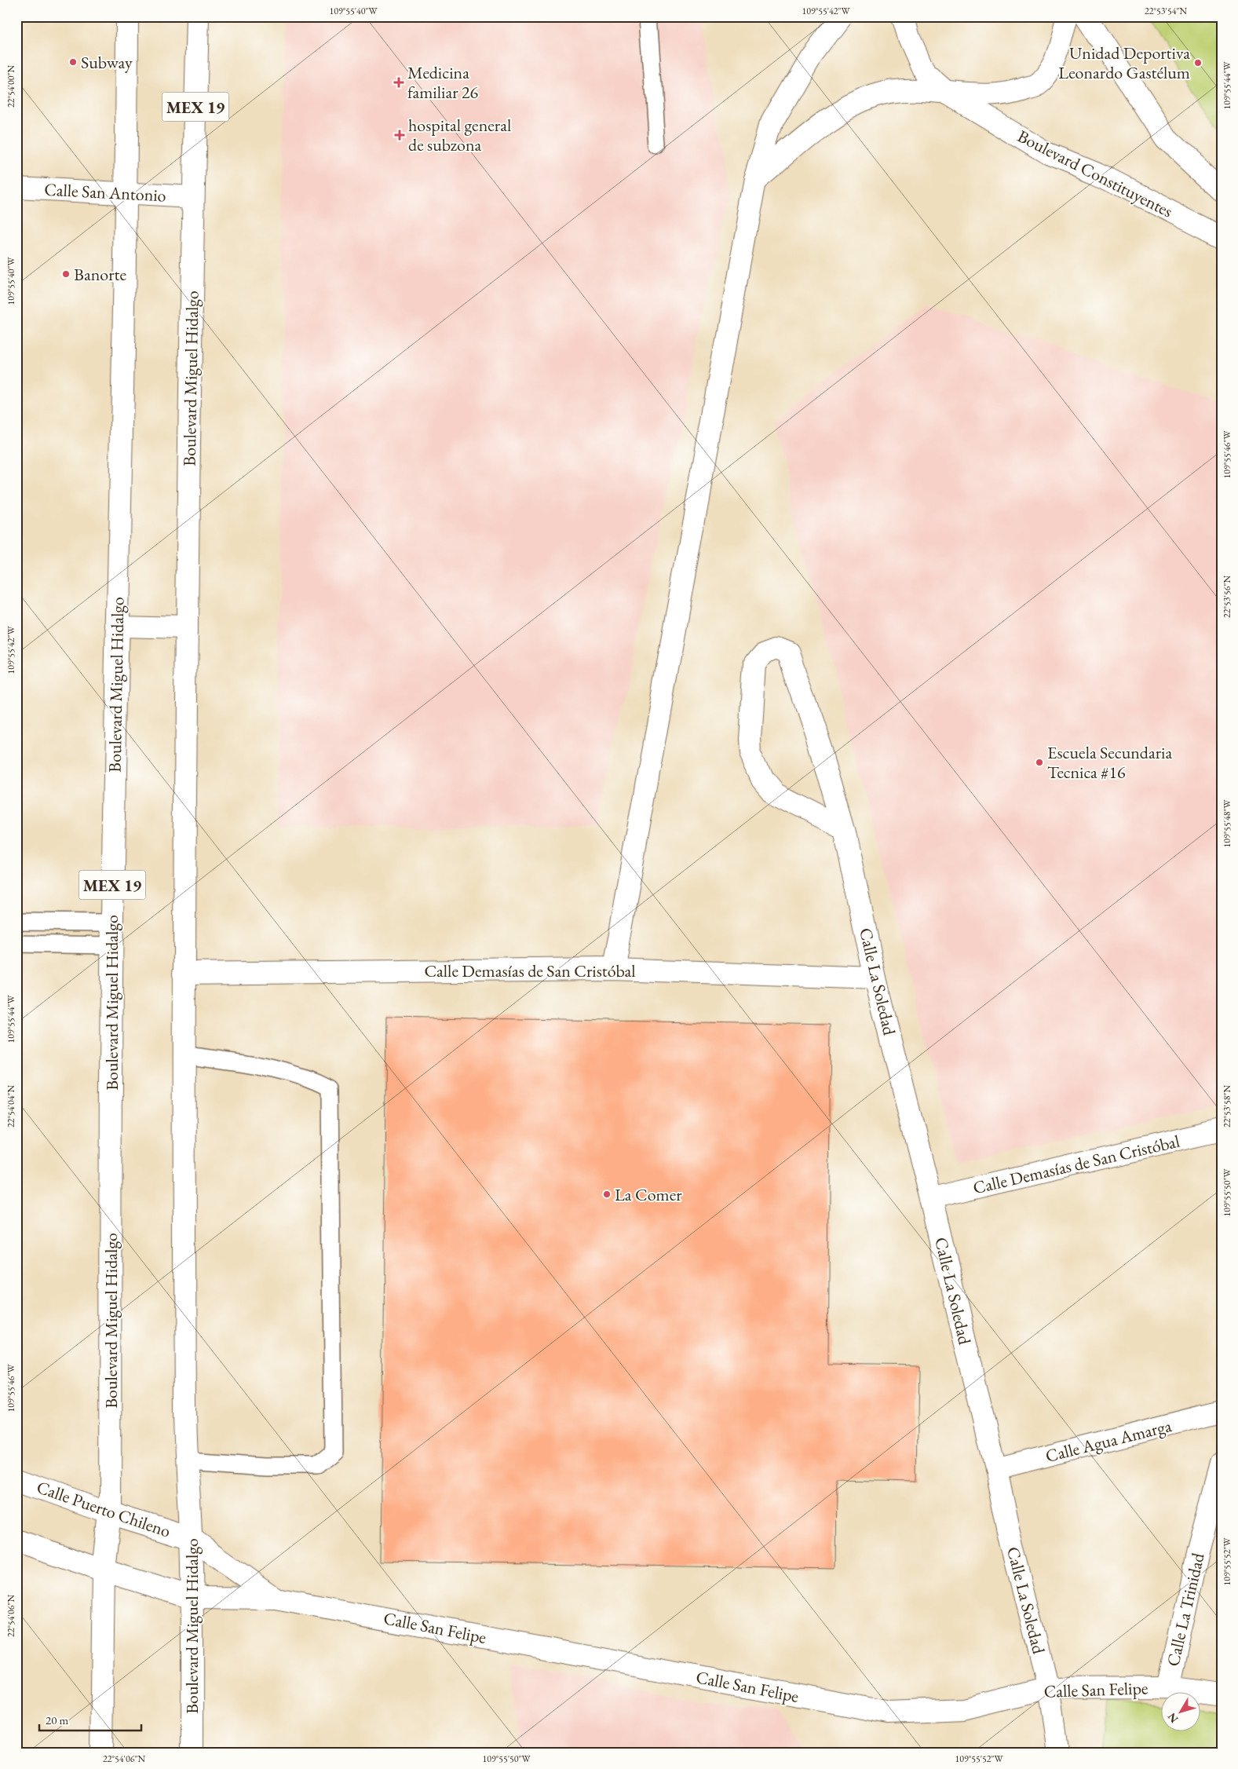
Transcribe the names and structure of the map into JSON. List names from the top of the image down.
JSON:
{
  "streets": {
    "street": [
      "MEX 19",
      "Boulevard Constituyentes",
      "Calle San Antonio",
      "Boulevard Miguel Hidalgo",
      "Calle Demasías de San Cristóbal",
      "Calle La Soledad",
      "Calle Agua Amarga",
      "Calle Puerto Chileno",
      "Calle La Trinidad",
      "Calle San Felipe"
    ]
  },
  "crossings": [
    ["Calle San Antonio", "Boulevard Miguel Hidalgo"],
    ["Boulevard Miguel Hidalgo", "Calle Demasías de San Cristóbal"],
    ["Boulevard Miguel Hidalgo", "Calle Puerto Chileno"],
    ["Boulevard Miguel Hidalgo", "Calle San Felipe"],
    ["Calle Demasías de San Cristóbal", "Calle La Soledad"],
    ["Calle La Soledad", "Calle Agua Amarga"],
    ["Calle La Soledad", "Calle San Felipe"],
    ["Calle Puerto Chileno", "Calle San Felipe"],
    ["Calle La Trinidad", "Calle San Felipe"]
  ],
  "places": {
    "other": [
      "Subway",
      "Unidad Deportiva Leonardo Gastélum",
      "Banorte",
      "Escuela Secundaria Tecnica #16",
      "La Comer"
    ],
    "health": ["Medicina familiar 26", "hospital general de subzona"]
  },
  "scale_bar": "20 m",
  "north": "bottom left",
  "coordinates": [
    "109°55'40\"W",
    "109°55'42\"W",
    "22°53'54\"N",
    "109°55'44\"W",
    "22°54'00\"N",
    "109°55'46\"W",
    "22°53'56\"N",
    "109°55'48\"W",
    "22°54'04\"N",
    "22°53'58\"N",
    "109°55'50\"W",
    "109°55'52\"W",
    "22°54'06\"N"
  ]
}
